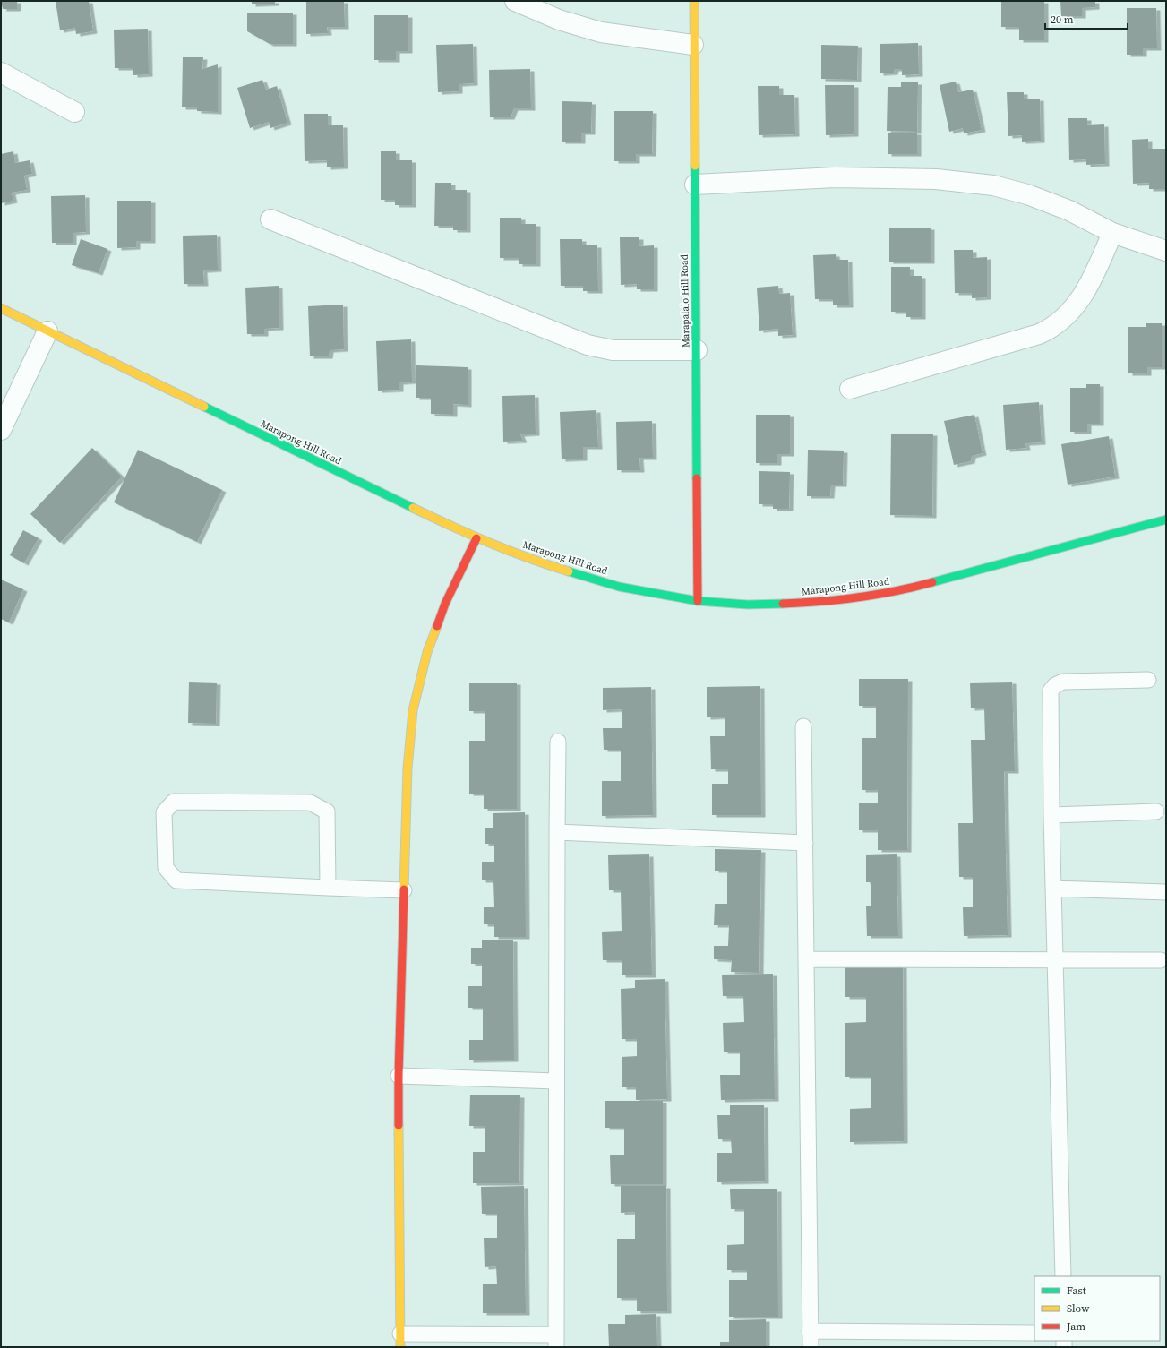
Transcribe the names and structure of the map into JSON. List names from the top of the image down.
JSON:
{
  "streets": {
    "street": ["Marapalalo Hill Road", "Marapong Hill Road"]
  },
  "crossings": [
    ["Marapalalo Hill Road", "Marapong Hill Road"]
  ],
  "legend": ["Fast", "Slow", "Jam"],
  "scale_bar": "20 m"
}
